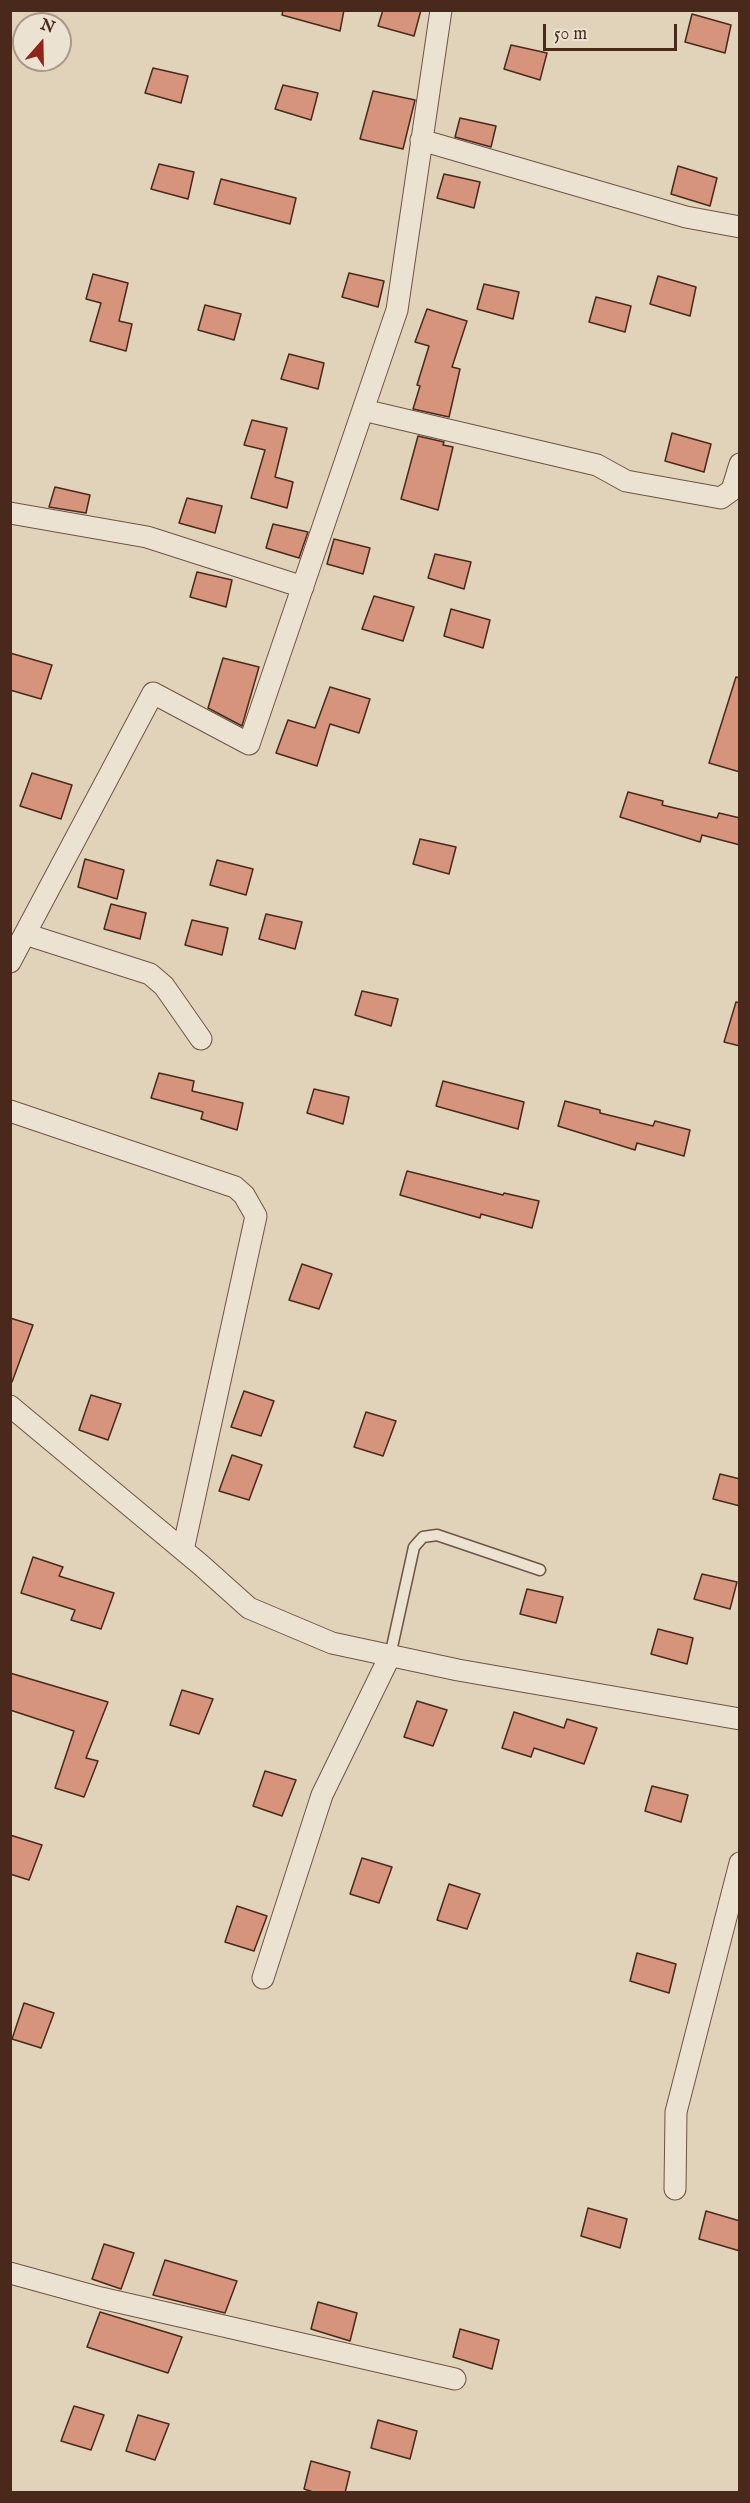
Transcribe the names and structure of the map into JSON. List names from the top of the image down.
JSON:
{
  "scale_bar": "50 m",
  "north": "top"
}
